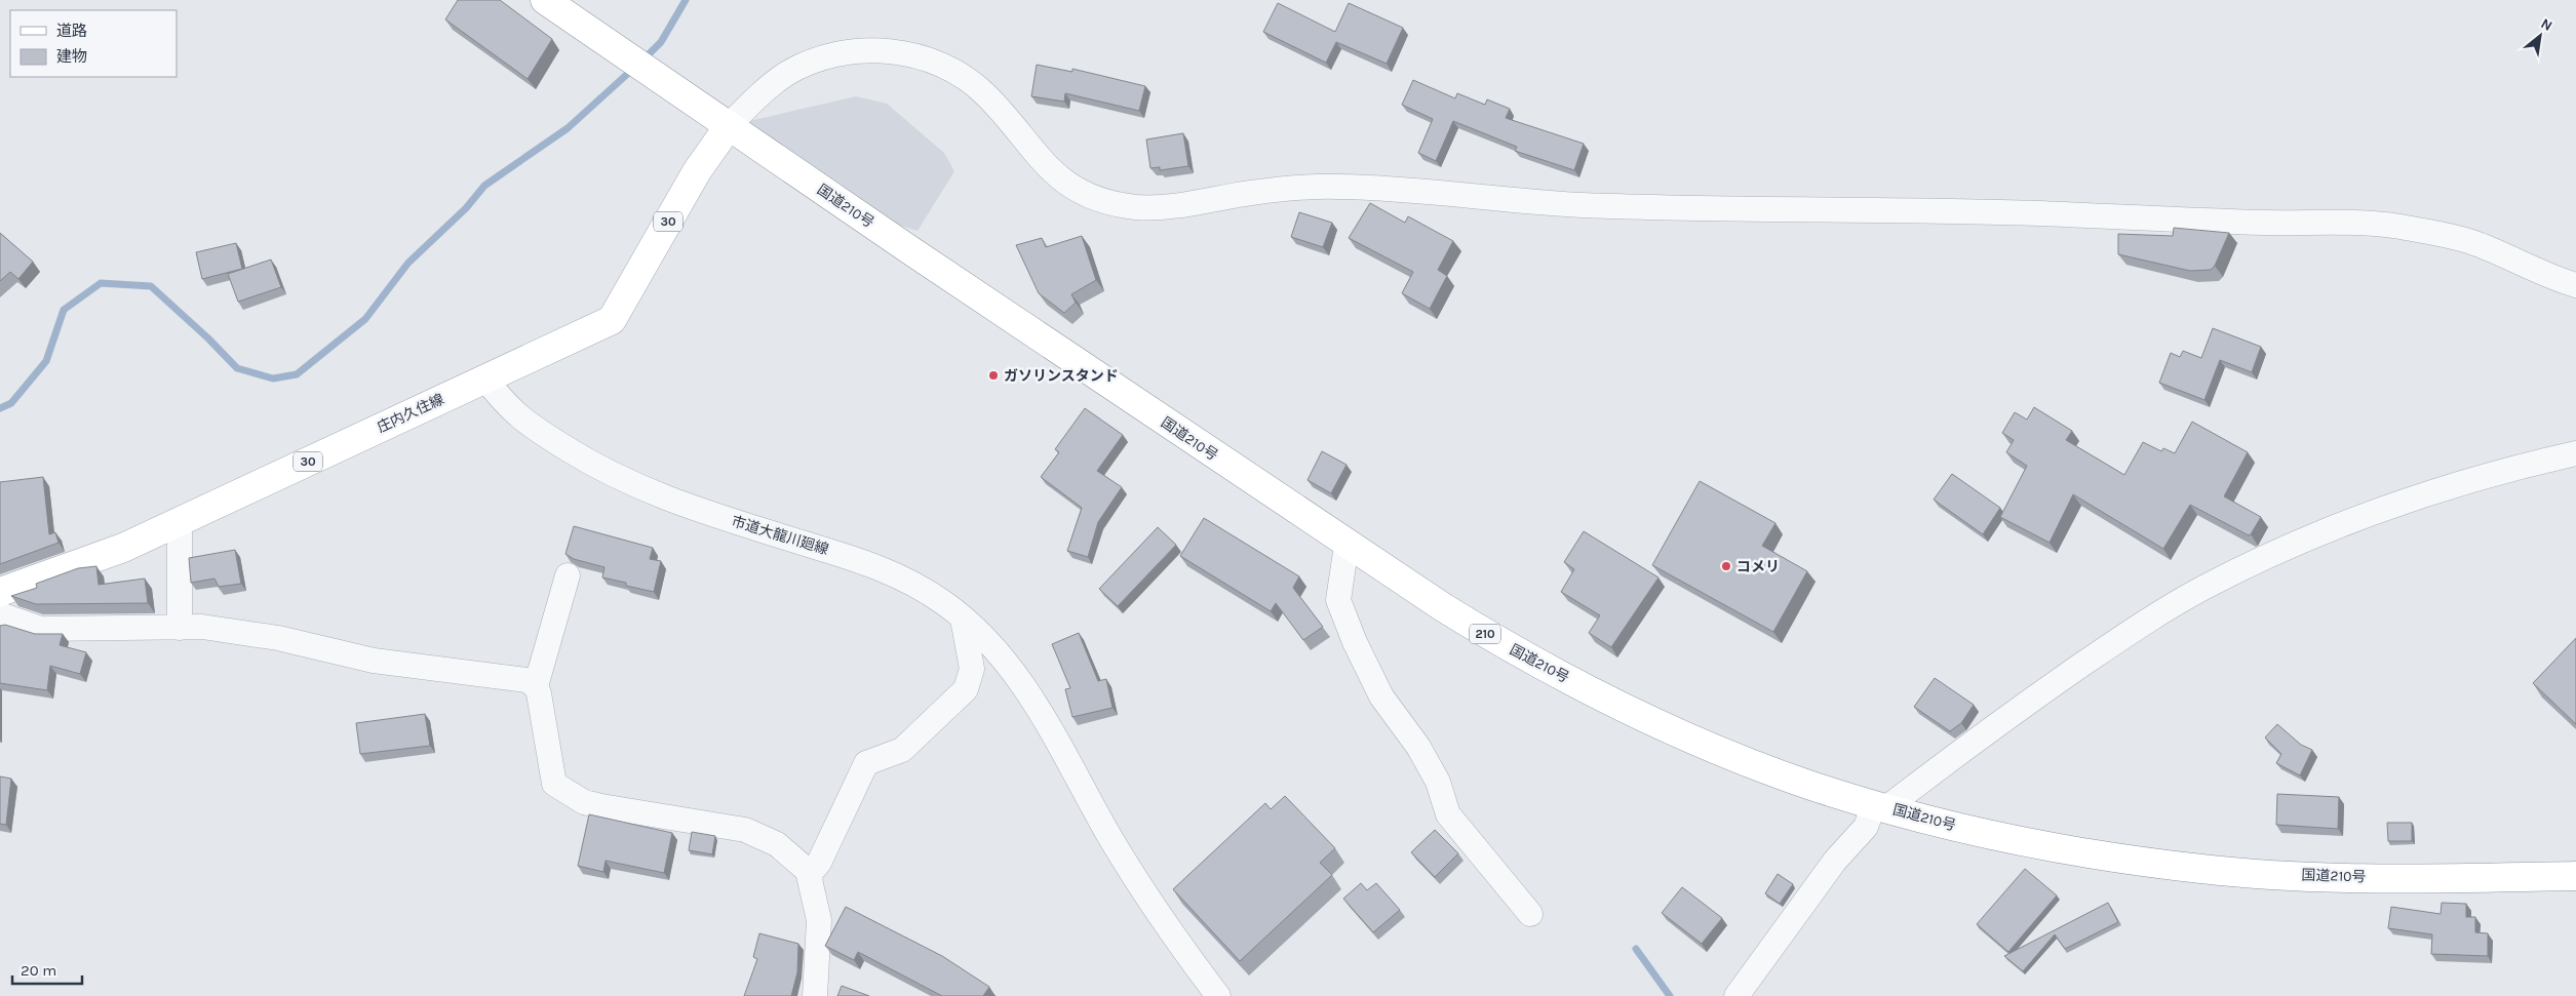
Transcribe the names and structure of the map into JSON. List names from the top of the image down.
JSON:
{
  "streets": {
    "main road": [
      "国道210号",
      "30",
      "庄内久住線",
      "210"
    ],
    "street": ["市道大龍川廻線"]
  },
  "crossings": [
    ["国道210号", "庄内久住線"],
    ["庄内久住線", "市道大龍川廻線"]
  ],
  "places": ["ガソリンスタンド", "コメリ"],
  "legend": ["道路", "建物"],
  "scale_bar": "20 m",
  "north": "top right"
}
